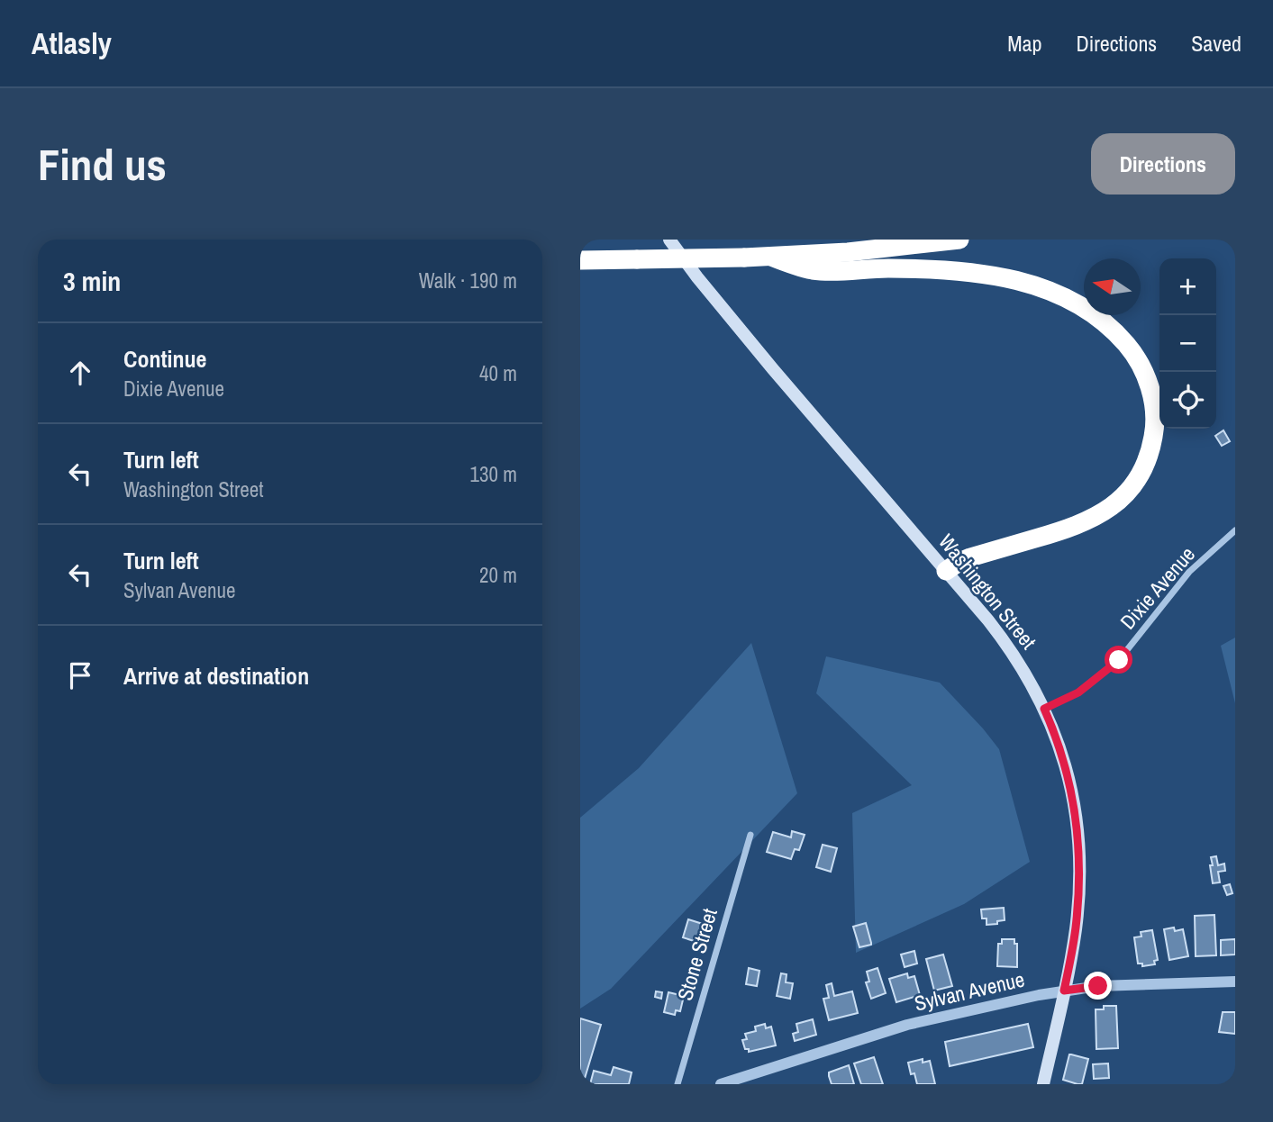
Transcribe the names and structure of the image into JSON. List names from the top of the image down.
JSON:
{
  "streets": {
    "main road": ["Washington Street"],
    "street": ["Dixie Avenue", "Stone Street", "Sylvan Avenue"]
  },
  "crossings": [
    ["Dixie Avenue", "Washington Street"],
    ["Washington Street", "Sylvan Avenue"]
  ],
  "north": "left",
  "page": {
    "header": "Atlasly",
    "nav": ["Map", "Directions", "Saved"],
    "buttons": "Directions",
    "title": "Find us",
    "heading": ["3 min", "Walk · 190 m"],
    "map_buttons": ["+", "−"],
    "list": [
      ["Continue", "Dixie Avenue", "40 m"],
      ["Turn left", "Washington Street", "130 m"],
      ["Turn left", "Sylvan Avenue", "20 m"],
      "Arrive at destination"
    ]
  }
}
